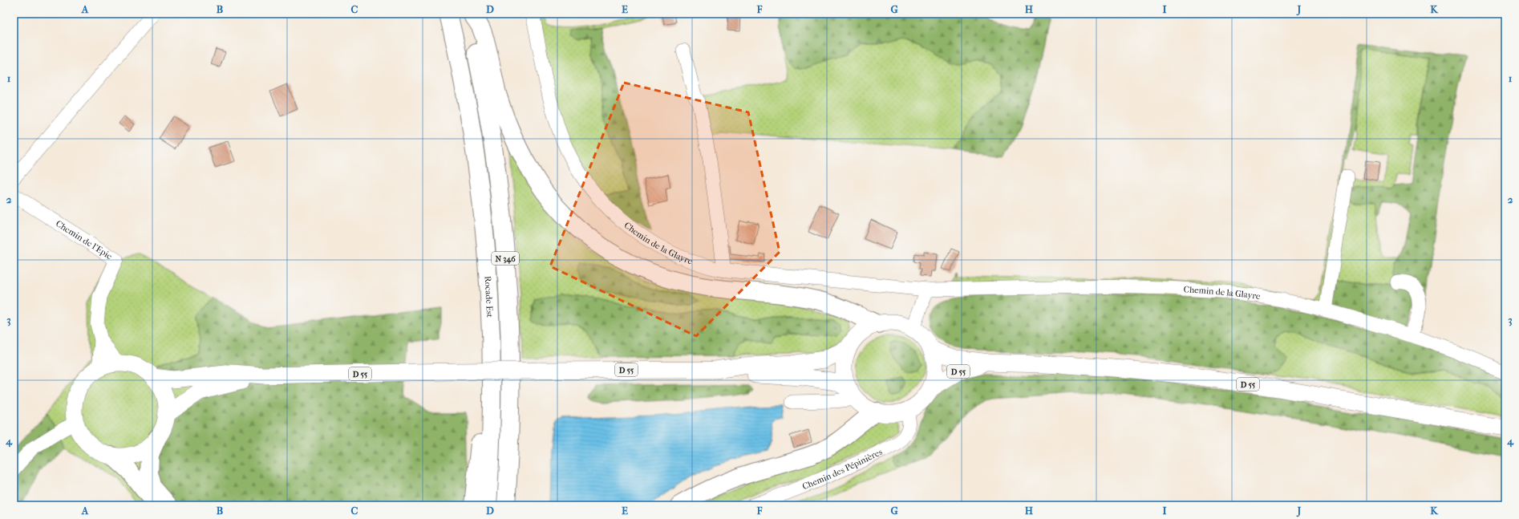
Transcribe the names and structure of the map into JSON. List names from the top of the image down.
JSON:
{
  "streets": {
    "highway": ["N 346", "Rocade Est"],
    "main road": ["D 55"],
    "street": ["Chemin de l'Epie", "Chemin de la Glayre", "Chemin des Pépinières"]
  },
  "crossings": [
    ["Chemin de l'Epie", "D 55"],
    ["D 55", "Chemin des Pépinières"]
  ],
  "grid": {
    "columns": [
      "A",
      "B",
      "C",
      "D",
      "E",
      "F",
      "G",
      "H",
      "I",
      "J",
      "K"
    ],
    "rows": [
      "1",
      "2",
      "3",
      "4"
    ]
  }
}
